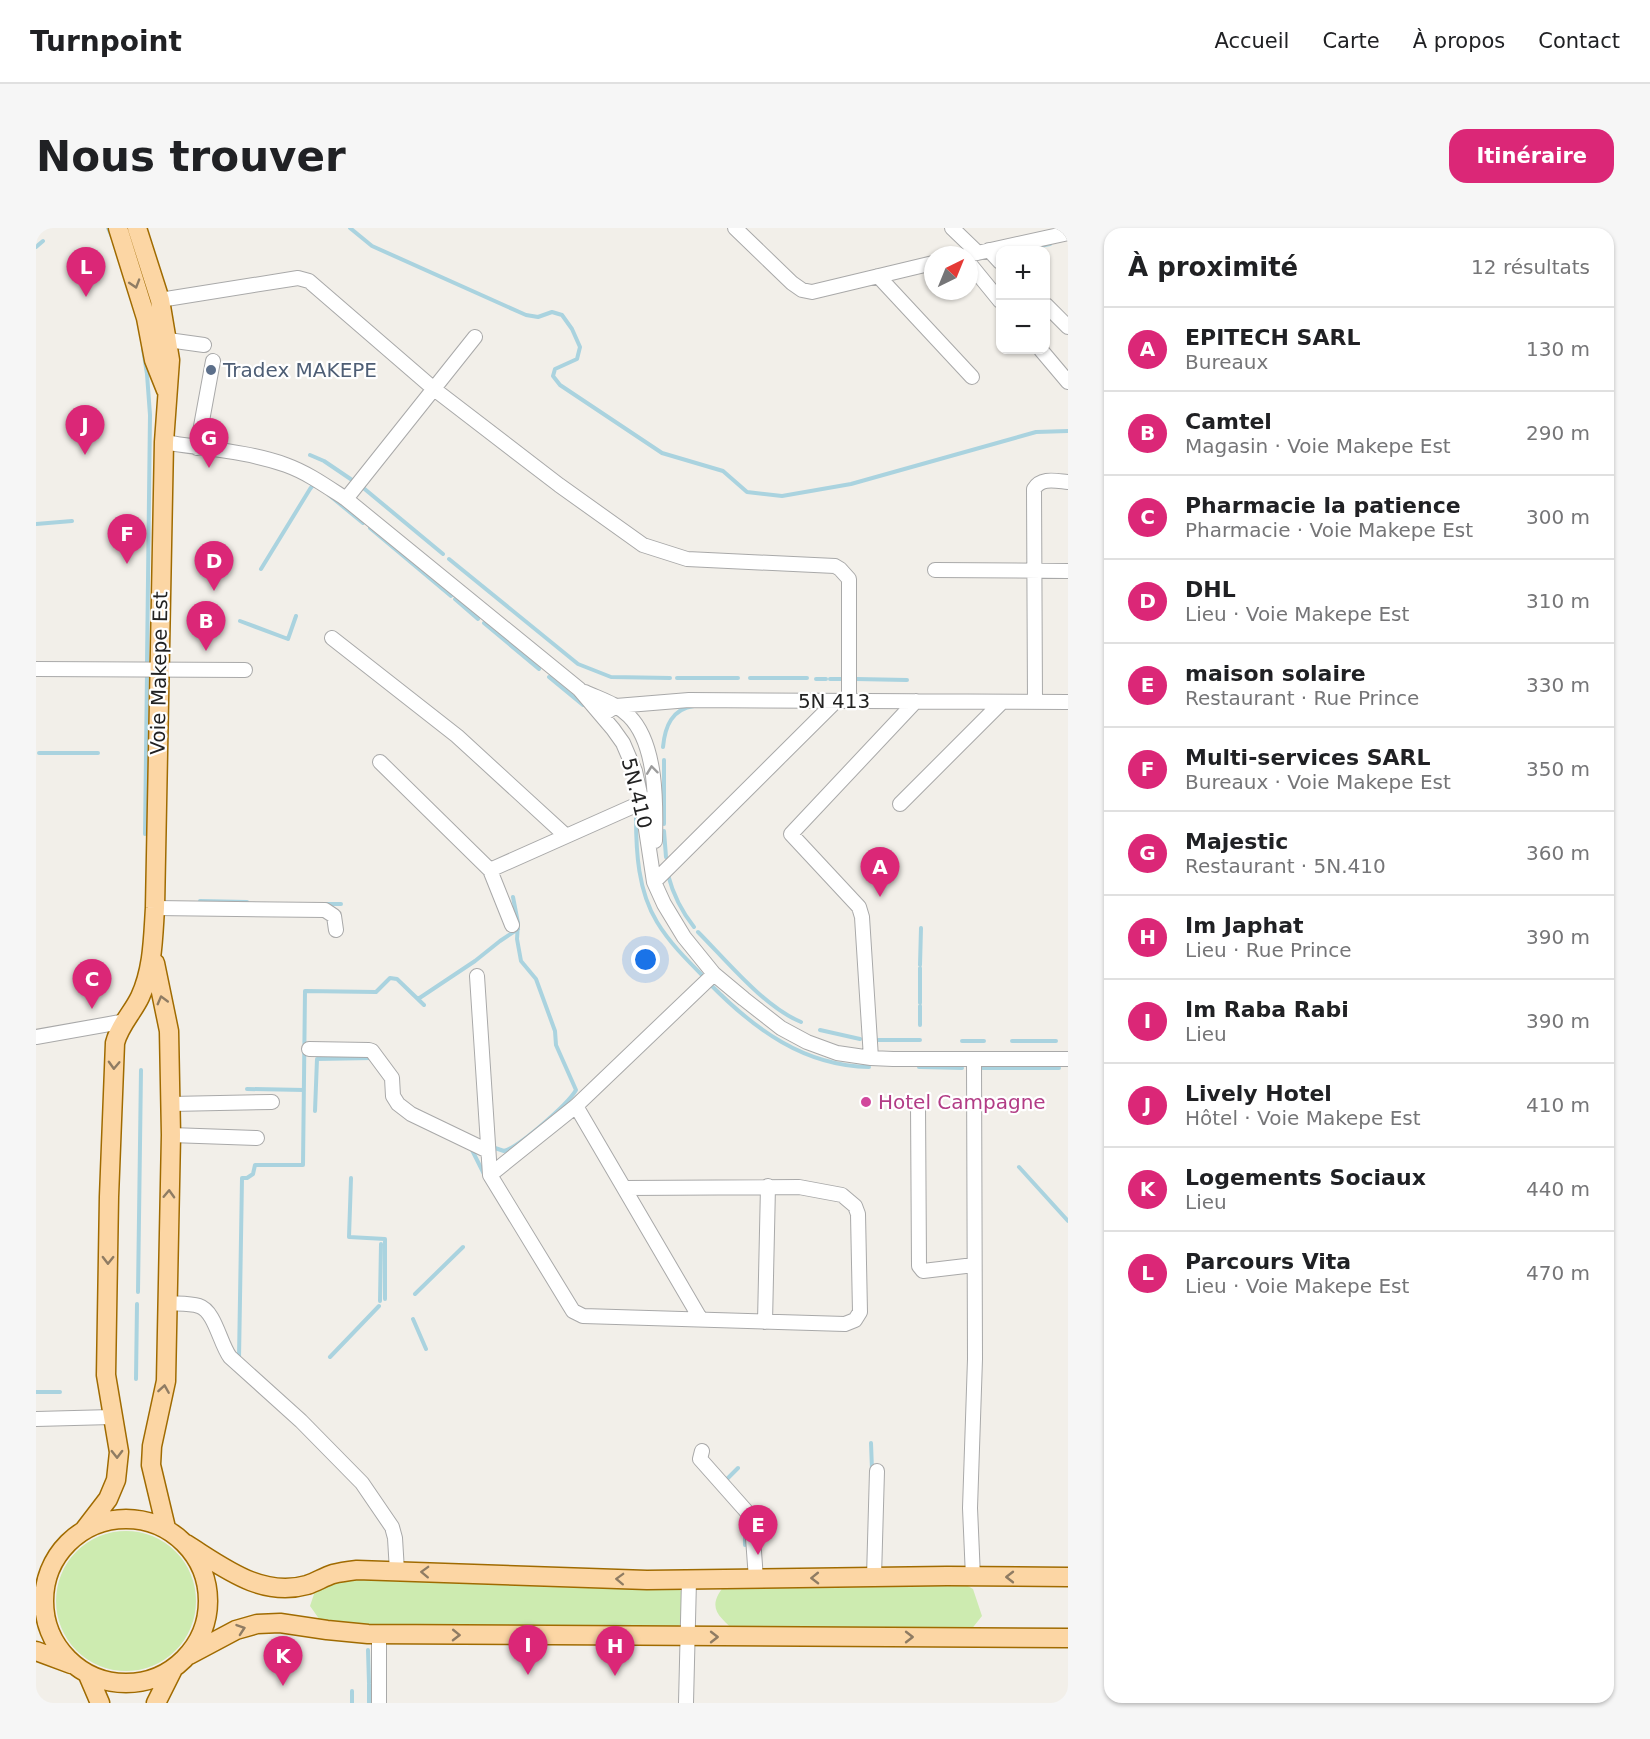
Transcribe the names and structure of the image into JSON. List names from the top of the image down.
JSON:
{
  "streets": {
    "main road": ["Voie Makepe Est"],
    "street": ["5N 413", "5N.410"]
  },
  "crossings": [
    ["Voie Makepe Est", "5N.410"],
    ["5N 413", "5N.410"]
  ],
  "places": ["Tradex MAKEPE", "Hotel Campagne"],
  "north": "top right",
  "page": {
    "header": "Turnpoint",
    "nav": [
      "Accueil",
      "Carte",
      "À propos",
      "Contact"
    ],
    "buttons": "Itinéraire",
    "title": "Nous trouver",
    "heading": ["À proximité", "12 résultats"],
    "map_buttons": ["+", "−"],
    "pins": [
      "L",
      "J",
      "G",
      "F",
      "D",
      "B",
      "A",
      "C",
      "E",
      "I",
      "H",
      "K"
    ],
    "list": [
      {
        "mark": "A",
        "name": "EPITECH SARL",
        "note": "Bureaux",
        "value": "130 m"
      },
      {
        "mark": "B",
        "name": "Camtel",
        "note": "Magasin · Voie Makepe Est",
        "value": "290 m"
      },
      {
        "mark": "C",
        "name": "Pharmacie la patience",
        "note": "Pharmacie · Voie Makepe Est",
        "value": "300 m"
      },
      {
        "mark": "D",
        "name": "DHL",
        "note": "Lieu · Voie Makepe Est",
        "value": "310 m"
      },
      {
        "mark": "E",
        "name": "maison solaire",
        "note": "Restaurant · Rue Prince",
        "value": "330 m"
      },
      {
        "mark": "F",
        "name": "Multi-services SARL",
        "note": "Bureaux · Voie Makepe Est",
        "value": "350 m"
      },
      {
        "mark": "G",
        "name": "Majestic",
        "note": "Restaurant · 5N.410",
        "value": "360 m"
      },
      {
        "mark": "H",
        "name": "Im Japhat",
        "note": "Lieu · Rue Prince",
        "value": "390 m"
      },
      {
        "mark": "I",
        "name": "Im Raba Rabi",
        "note": "Lieu",
        "value": "390 m"
      },
      {
        "mark": "J",
        "name": "Lively Hotel",
        "note": "Hôtel · Voie Makepe Est",
        "value": "410 m"
      },
      {
        "mark": "K",
        "name": "Logements Sociaux",
        "note": "Lieu",
        "value": "440 m"
      },
      {
        "mark": "L",
        "name": "Parcours Vita",
        "note": "Lieu · Voie Makepe Est",
        "value": "470 m"
      }
    ]
  }
}
